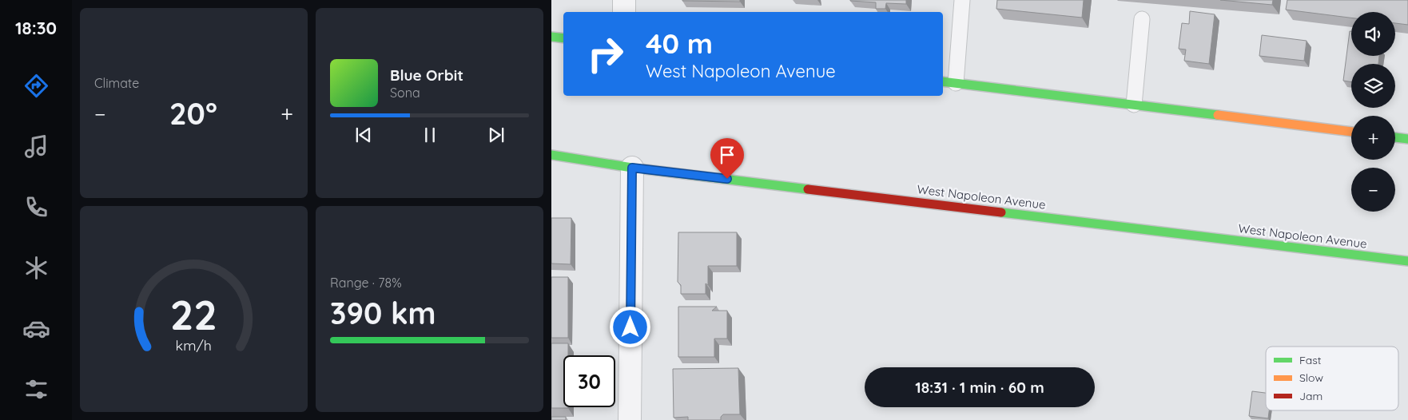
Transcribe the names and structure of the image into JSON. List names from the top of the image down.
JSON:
{
  "streets": {
    "main road": ["West Napoleon Avenue"]
  },
  "legend": ["Fast", "Slow", "Jam"],
  "page": {
    "tabs": "18:30",
    "tile": [
      "Climate",
      ["Range · 78%", "390 km"]
    ],
    "map_buttons": ["+", "−"],
    "turn": ["40 m", "West Napoleon Avenue"],
    "song": ["Blue Orbit", "Sona"],
    "heat": ["−", "20°", "+"],
    "limit": "30",
    "trip": "18:31 · 1 min · 60 m",
    "gauge": ["22", "km/h"]
  }
}
